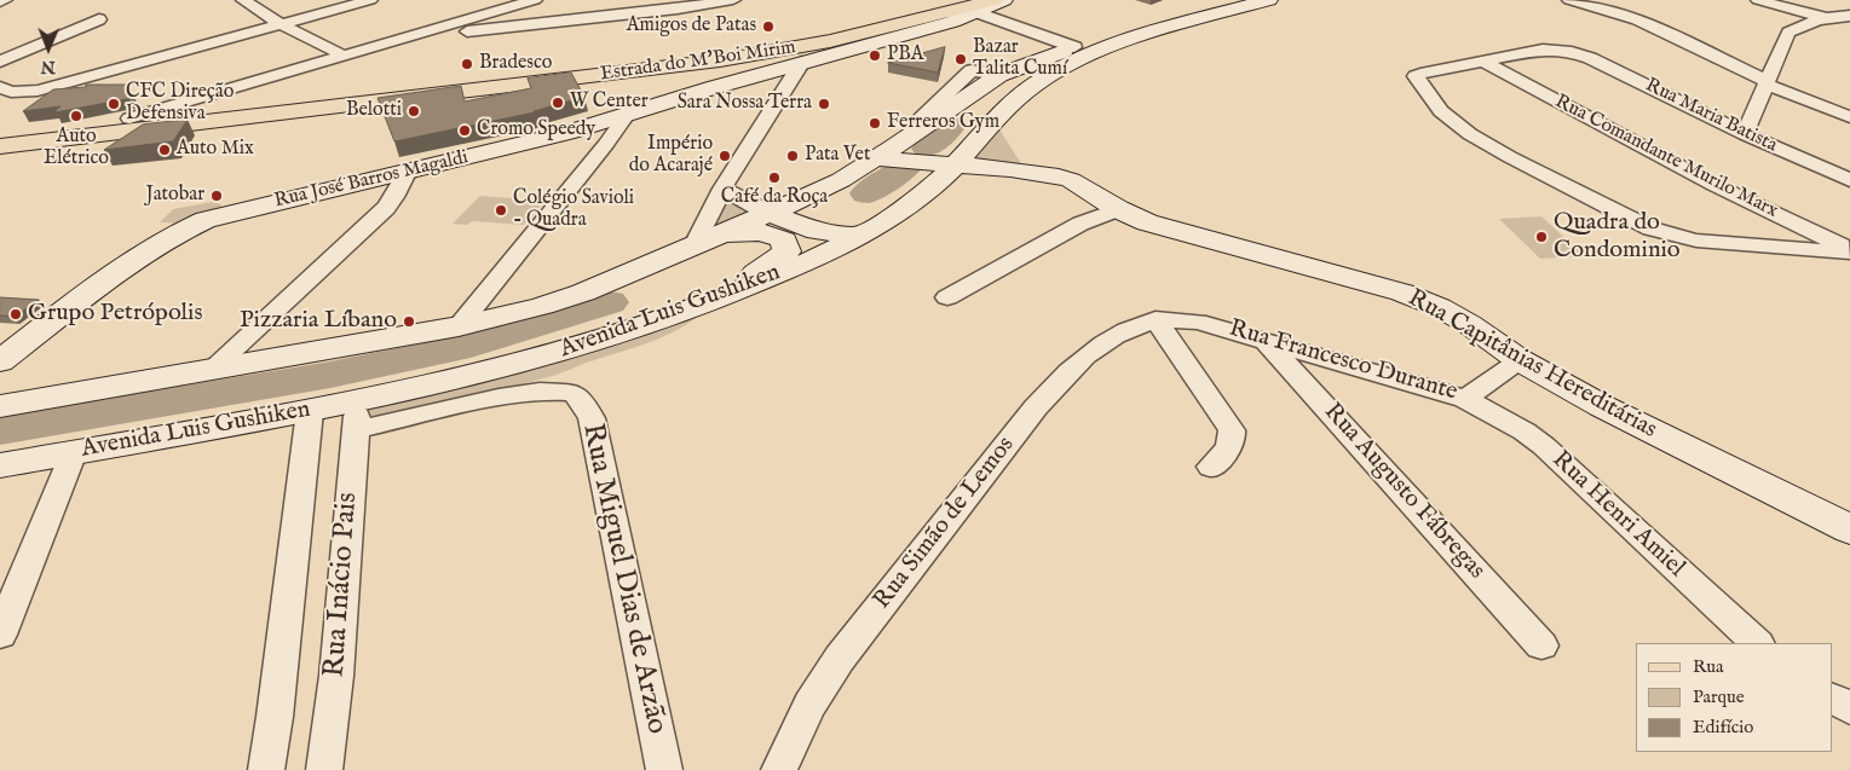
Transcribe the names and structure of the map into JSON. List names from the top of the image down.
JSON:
{
  "streets": {
    "main road": [
      "Estrada do M'Boi Mirim",
      "Rua José Barros Magaldi",
      "Avenida Luis Gushiken",
      "Rua Capitânias Hereditárias"
    ],
    "street": [
      "Rua Maria Batista",
      "Rua Comandante Murilo Marx",
      "Rua Francesco Durante",
      "Rua Augusto Fábregas",
      "Rua Henri Amiel",
      "Rua Simão de Lemos",
      "Rua Miguel Dias de Arzão",
      "Rua Inácio Pais"
    ]
  },
  "crossings": [
    ["Estrada do M'Boi Mirim", "Rua José Barros Magaldi"],
    ["Rua Maria Batista", "Rua Comandante Murilo Marx"],
    ["Avenida Luis Gushiken", "Rua Capitânias Hereditárias"],
    ["Avenida Luis Gushiken", "Rua Miguel Dias de Arzão"],
    ["Avenida Luis Gushiken", "Rua Inácio Pais"],
    ["Rua Francesco Durante", "Rua Capitânias Hereditárias"],
    ["Rua Francesco Durante", "Rua Augusto Fábregas"],
    ["Rua Francesco Durante", "Rua Henri Amiel"],
    ["Rua Francesco Durante", "Rua Simão de Lemos"],
    ["Rua Miguel Dias de Arzão", "Rua Inácio Pais"]
  ],
  "places": [
    "Amigos de Patas",
    "PBA",
    "Bazar Talita Cumí",
    "Bradesco",
    "W Center",
    "CFC Direção Defensiva",
    "Sara Nossa Terra",
    "Belotti",
    "Auto Elétrico",
    "Ferreros Gym",
    "Cromo Speedy",
    "Auto Mix",
    "Império do Acarajé",
    "Pata Vet",
    "Café da Roça",
    "Jatobar",
    "Colégio Savioli - Quadra",
    "Quadra do Condominio",
    "Grupo Petrópolis",
    "Pizzaria Líbano"
  ],
  "legend": ["Rua", "Parque", "Edifício"],
  "north": "bottom"
}
